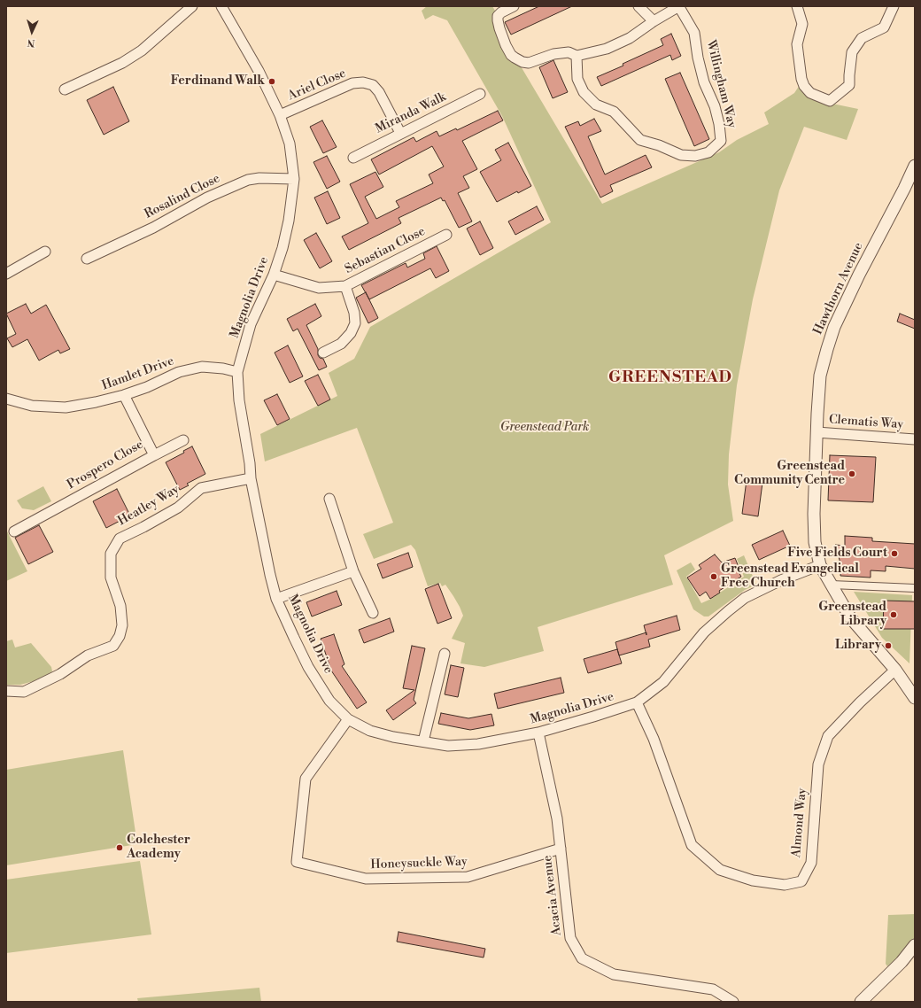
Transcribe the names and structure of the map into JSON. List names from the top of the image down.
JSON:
{
  "streets": {
    "street": [
      "Willingham Way",
      "Ariel Close",
      "Miranda Walk",
      "Rosalind Close",
      "Sebastian Close",
      "Hawthorn Avenue",
      "Magnolia Drive",
      "Hamlet Drive",
      "Clematis Way",
      "Prospero Close",
      "Heatley Way",
      "Almond Way",
      "Honeysuckle Way",
      "Acacia Avenue"
    ]
  },
  "crossings": [
    ["Ariel Close", "Miranda Walk"],
    ["Ariel Close", "Magnolia Drive"],
    ["Rosalind Close", "Magnolia Drive"],
    ["Sebastian Close", "Magnolia Drive"],
    ["Hawthorn Avenue", "Magnolia Drive"],
    ["Hawthorn Avenue", "Clematis Way"],
    ["Hawthorn Avenue", "Almond Way"],
    ["Magnolia Drive", "Hamlet Drive"],
    ["Magnolia Drive", "Heatley Way"],
    ["Magnolia Drive", "Almond Way"],
    ["Magnolia Drive", "Honeysuckle Way"],
    ["Magnolia Drive", "Acacia Avenue"],
    ["Hamlet Drive", "Prospero Close"],
    ["Honeysuckle Way", "Acacia Avenue"]
  ],
  "districts": ["GREENSTEAD"],
  "parks": ["Greenstead Park"],
  "places": [
    "Ferdinand Walk",
    "Greenstead Community Centre",
    "Five Fields Court",
    "Greenstead Evangelical Free Church",
    "Greenstead Library",
    "Library",
    "Colchester Academy"
  ],
  "north": "bottom"
}
